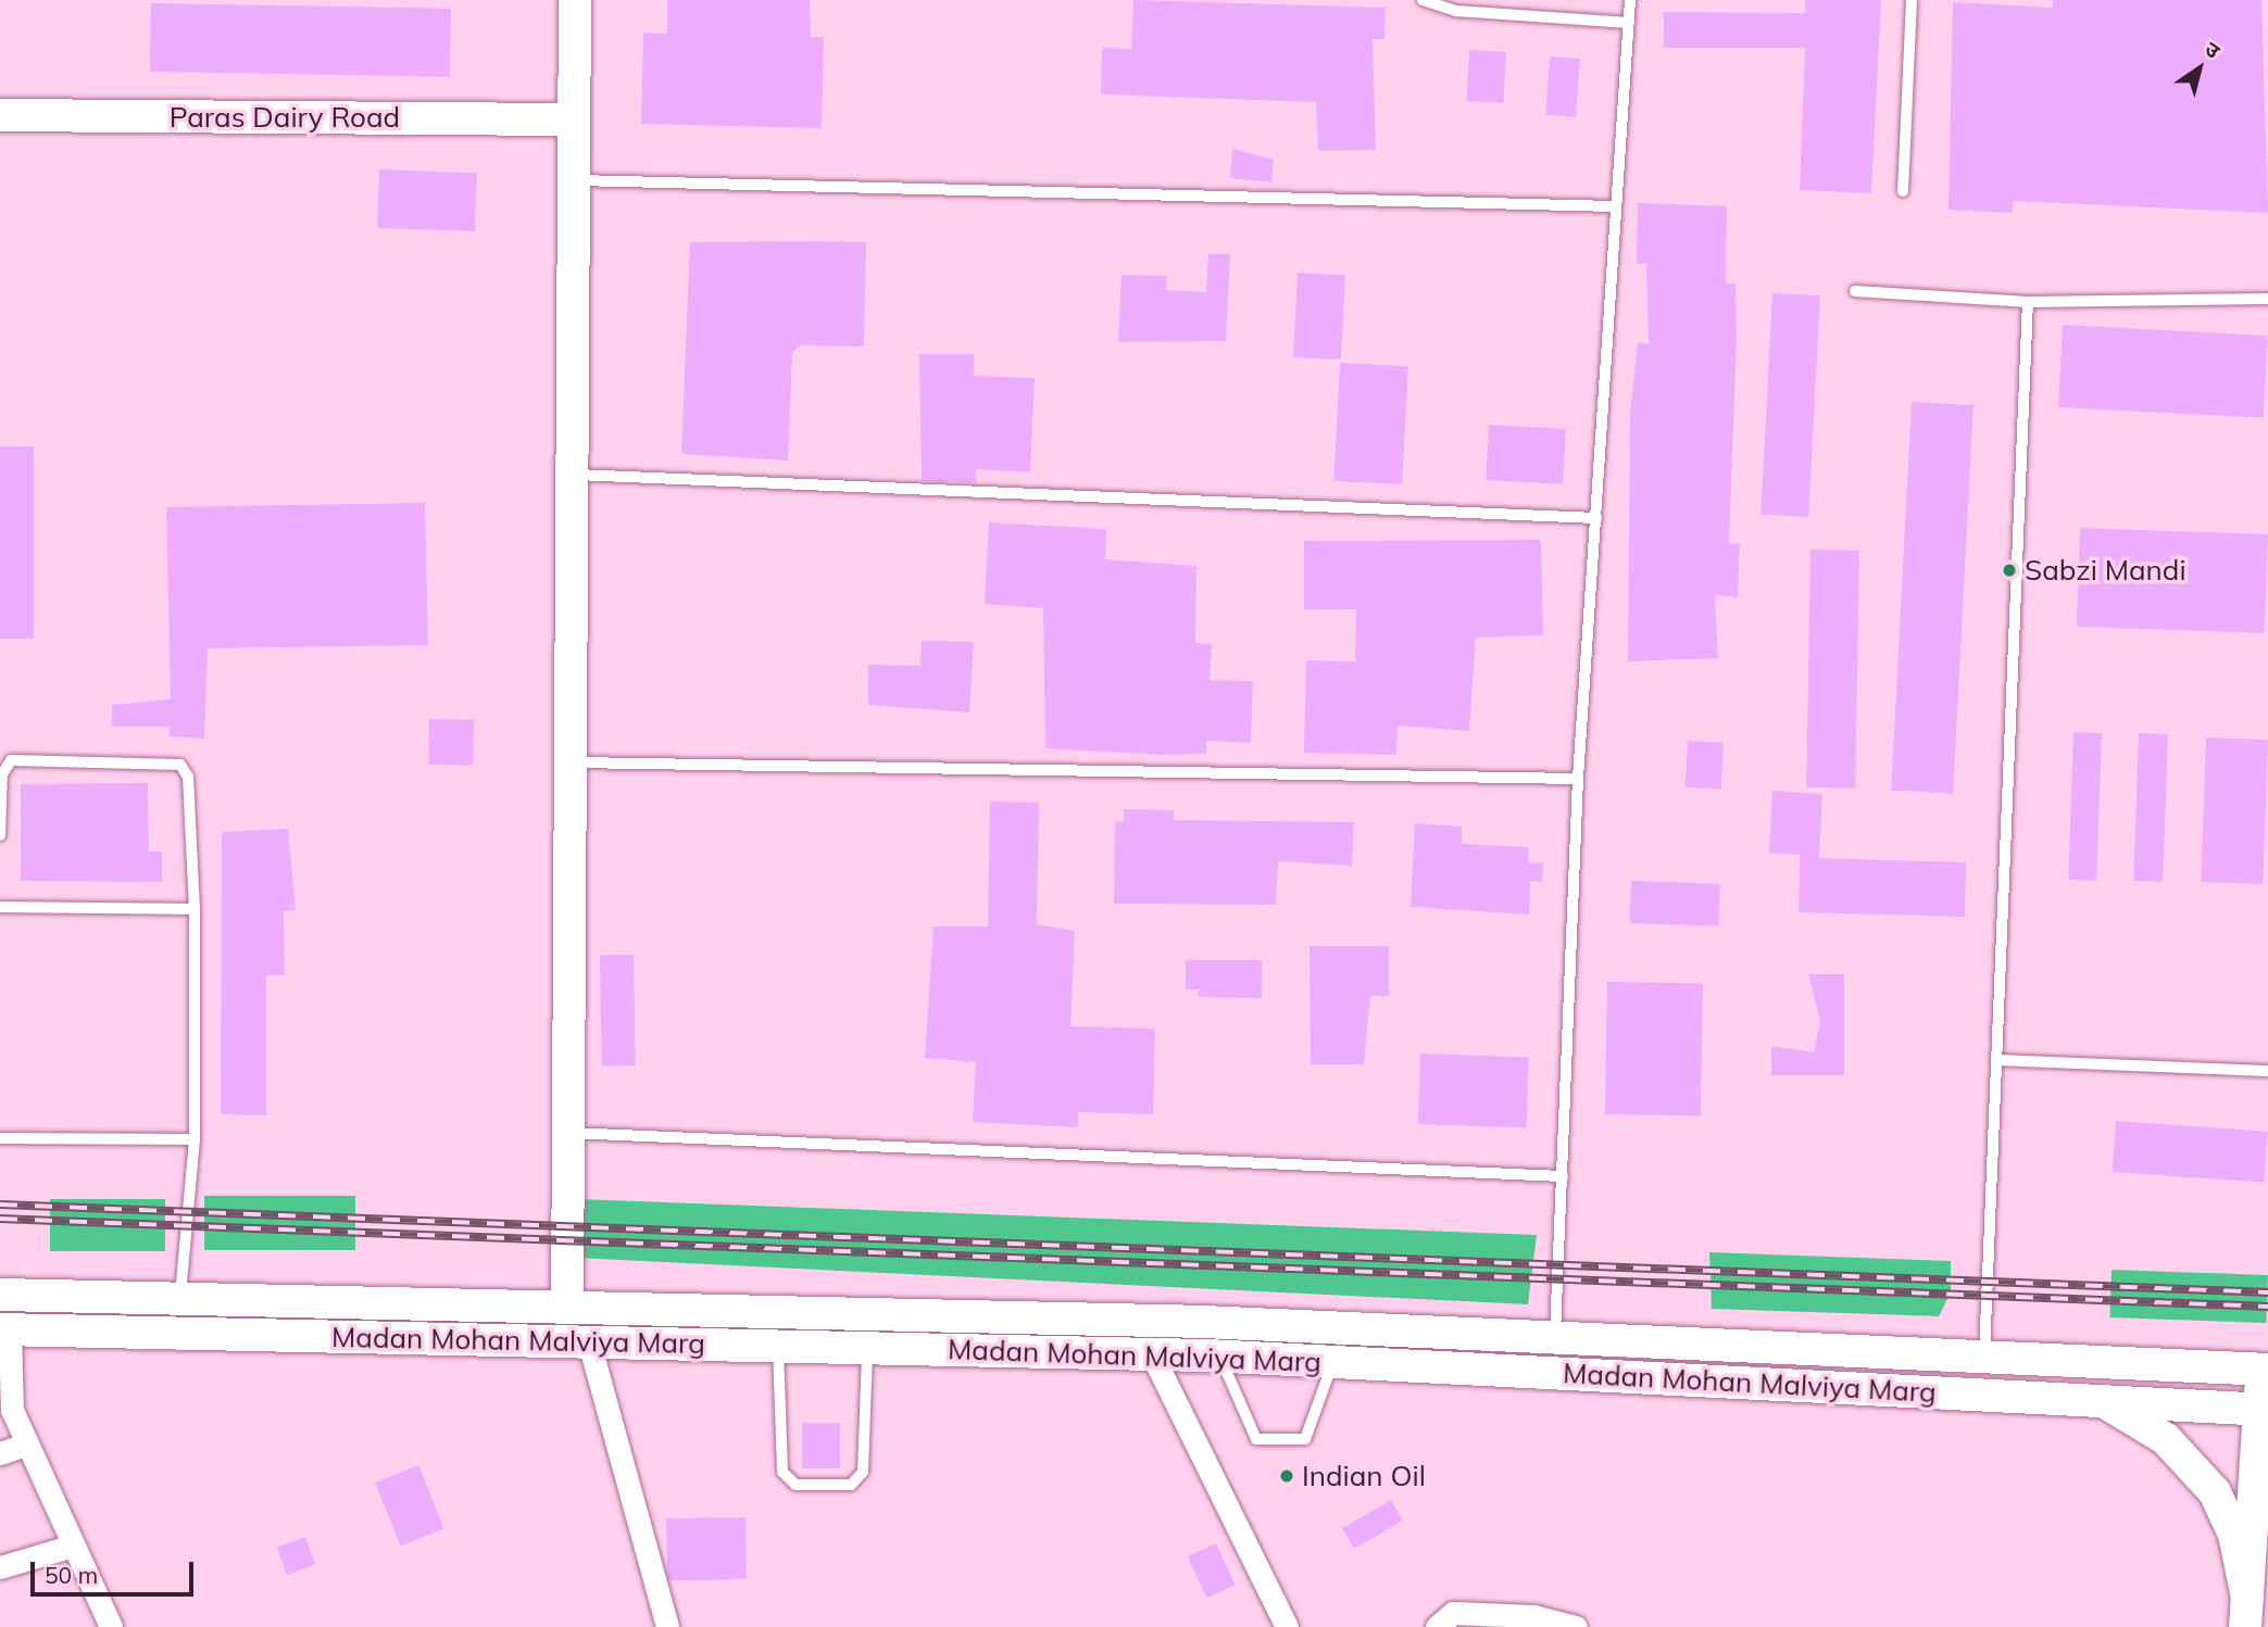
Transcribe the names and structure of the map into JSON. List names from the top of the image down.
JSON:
{
  "streets": {
    "main road": ["Paras Dairy Road", "Madan Mohan Malviya Marg"]
  },
  "places": ["Sabzi Mandi", "Indian Oil"],
  "scale_bar": "50 m",
  "north": "top right"
}
